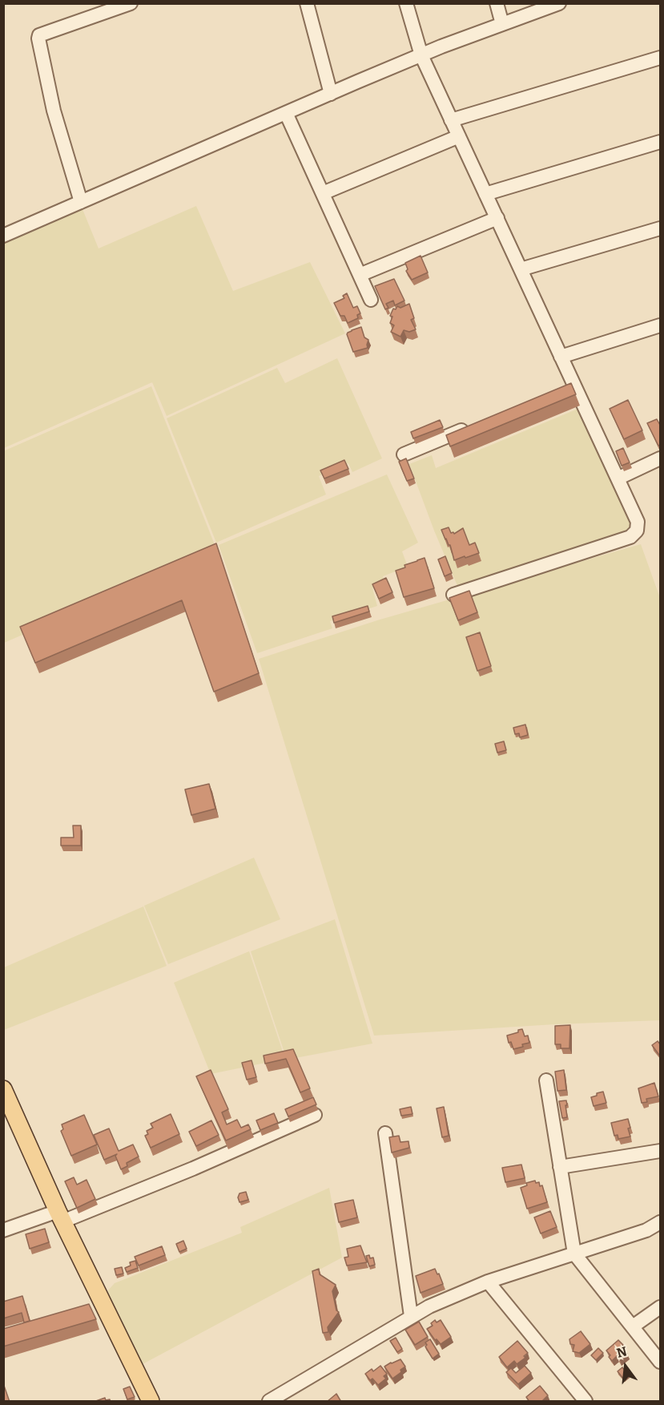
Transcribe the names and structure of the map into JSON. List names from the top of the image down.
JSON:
{
  "north": "top"
}
